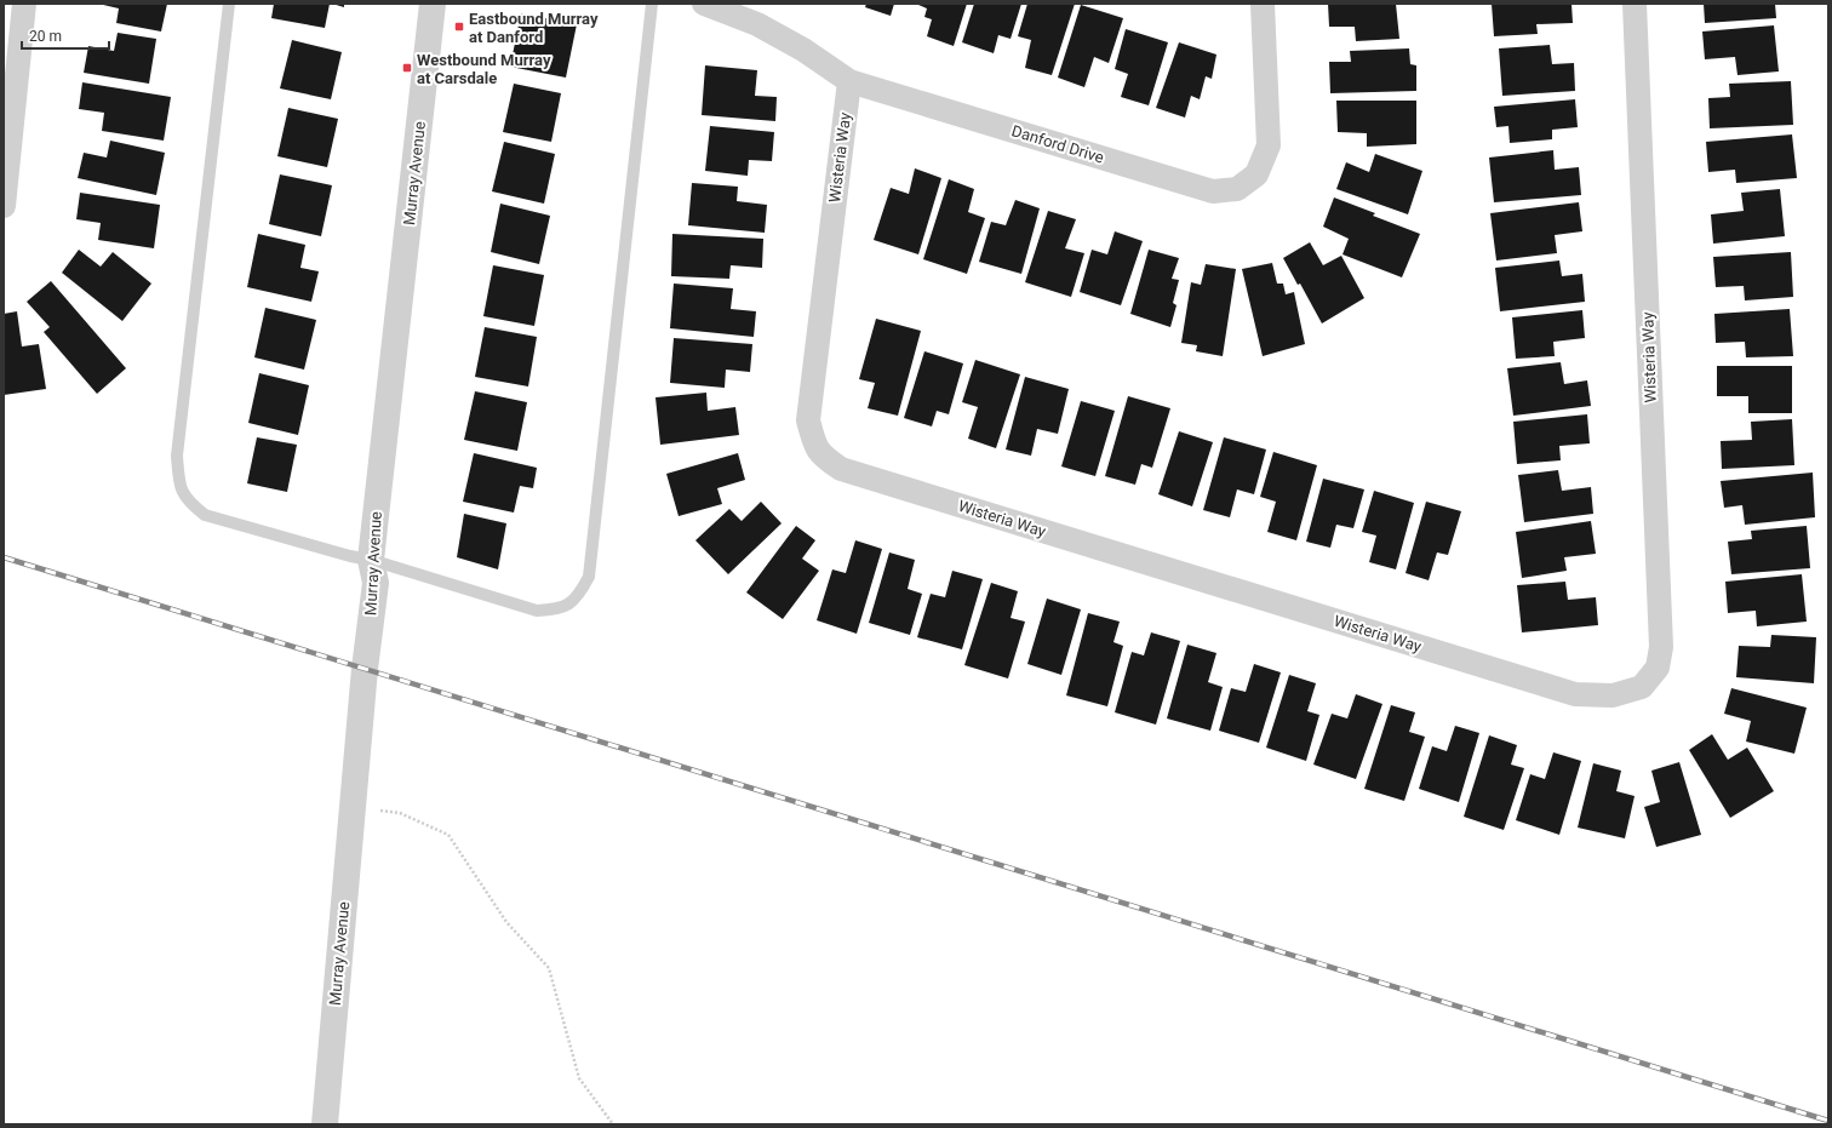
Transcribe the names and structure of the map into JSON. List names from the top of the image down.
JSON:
{
  "streets": {
    "street": ["Danford Drive", "Wisteria Way", "Murray Avenue"]
  },
  "crossings": [
    ["Danford Drive", "Wisteria Way"]
  ],
  "places": {
    "transit": ["Eastbound Murray at Danford", "Westbound Murray at Carsdale"]
  },
  "scale_bar": "20 m"
}
